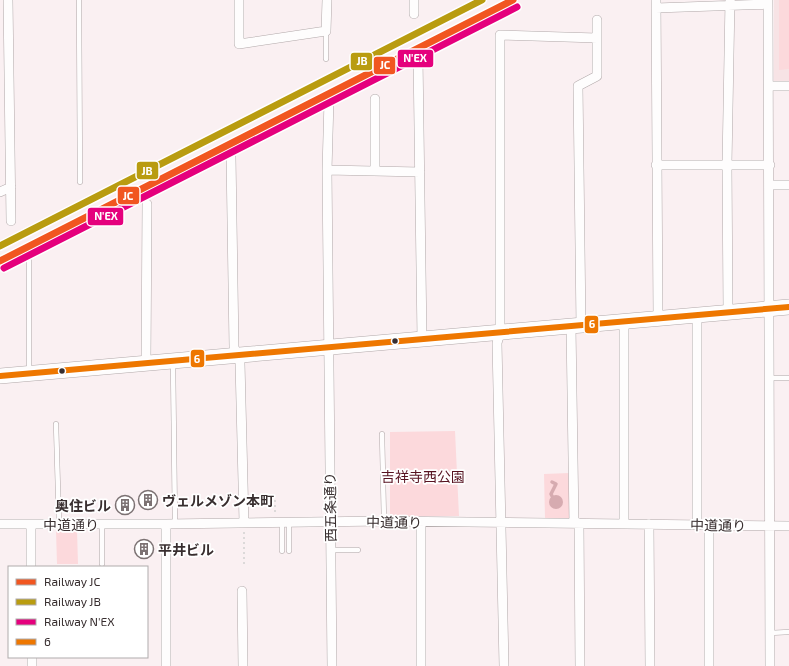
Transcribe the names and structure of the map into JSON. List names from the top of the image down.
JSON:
{
  "streets": {
    "street": ["西五条通り", "中道通り"]
  },
  "crossings": [
    ["西五条通り", "中道通り"]
  ],
  "parks": ["吉祥寺西公園"],
  "places": {
    "building": ["ヴェルメゾン本町", "奥住ビル", "平井ビル"]
  },
  "lines": [
    "rail line JC",
    "rail line JB",
    "rail line N'EX",
    "transit line 6"
  ],
  "legend": [
    "Railway JC",
    "Railway JB",
    "Railway N'EX",
    "6"
  ]
}
